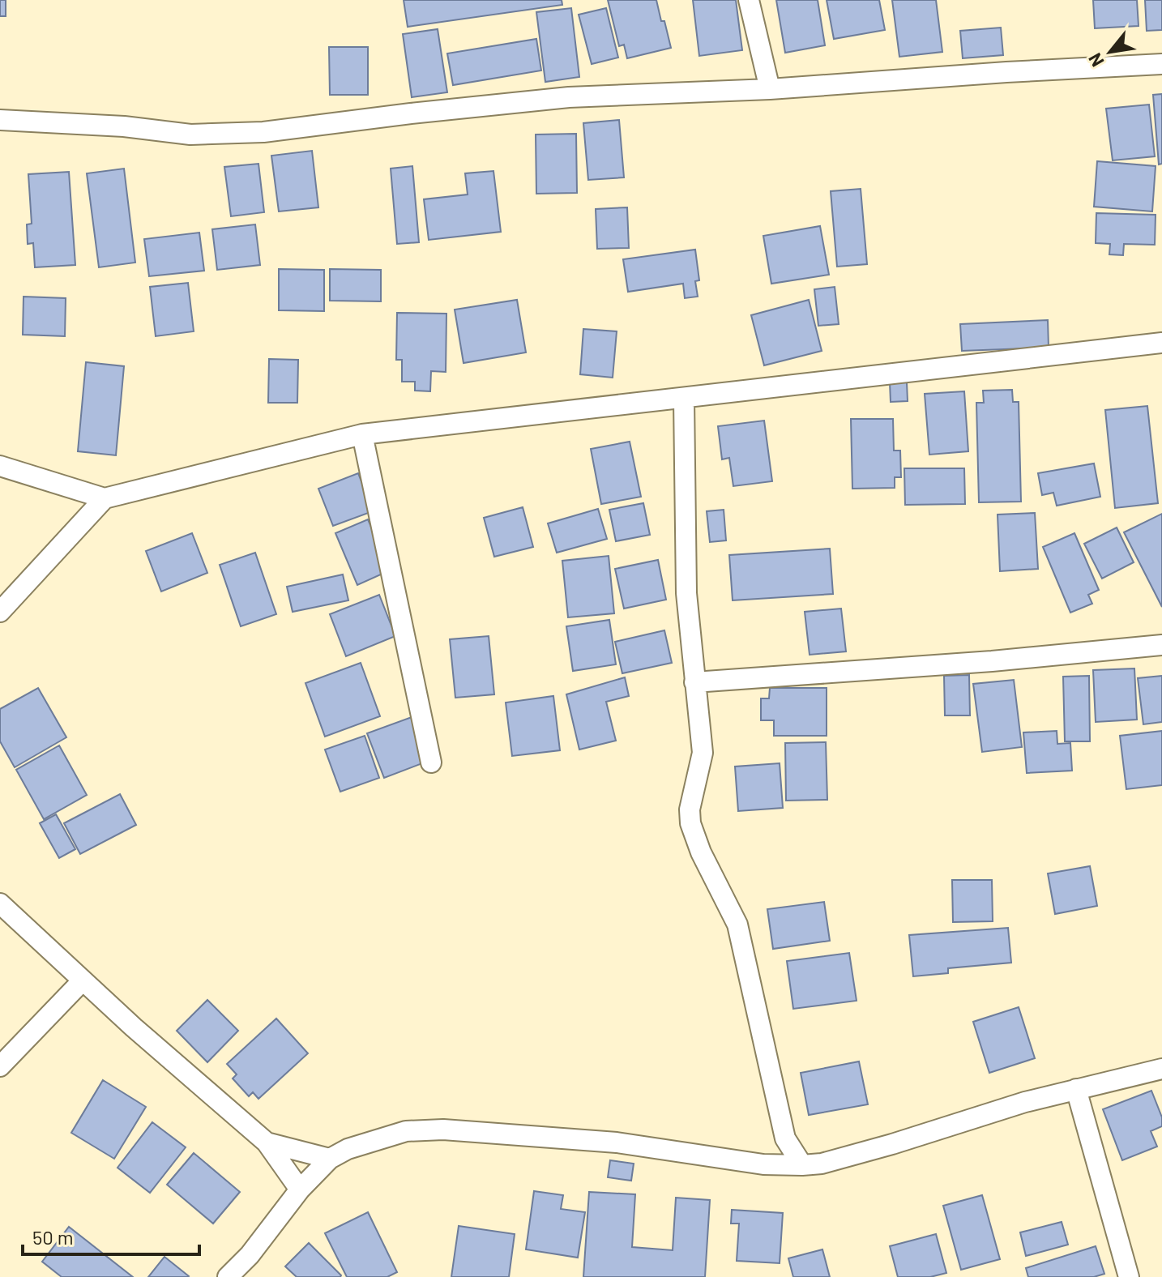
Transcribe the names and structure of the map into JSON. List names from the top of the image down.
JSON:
{
  "scale_bar": "50 m",
  "north": "bottom left"
}
